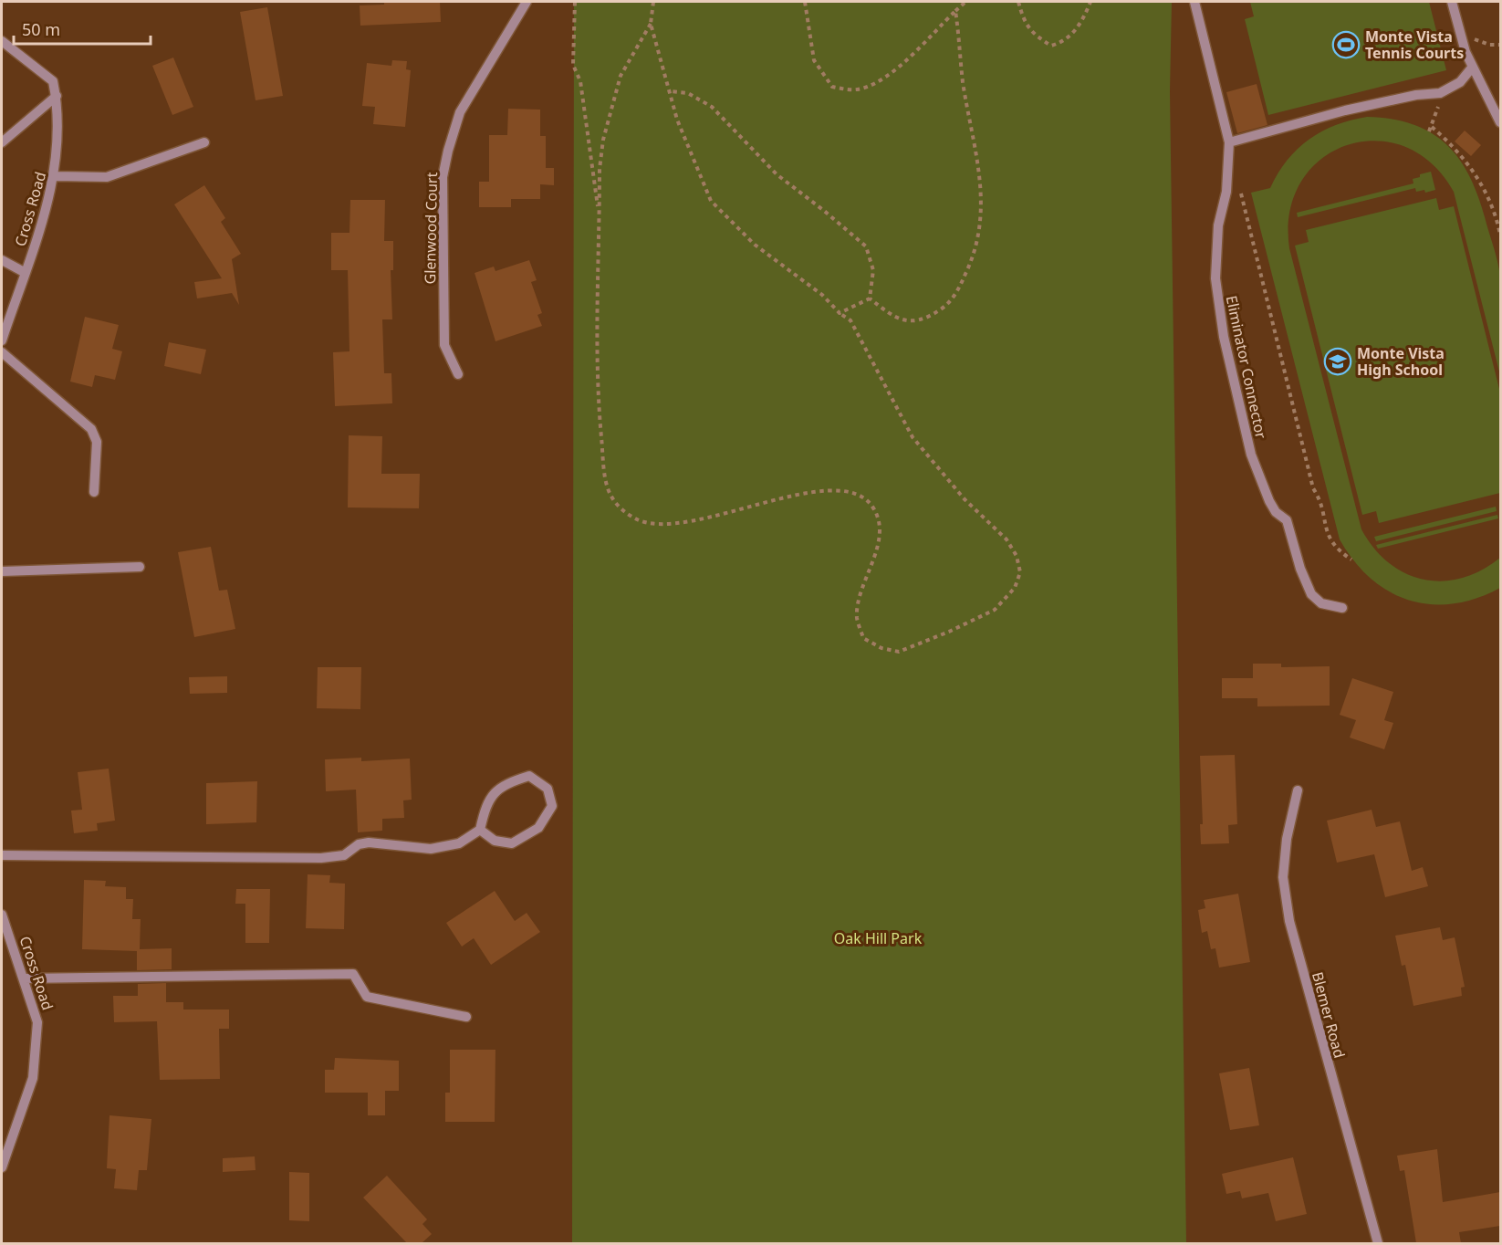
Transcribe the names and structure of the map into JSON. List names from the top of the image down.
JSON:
{
  "streets": {
    "street": [
      "Cross Road",
      "Glenwood Court",
      "Eliminator Connector",
      "Blemer Road"
    ]
  },
  "parks": ["Oak Hill Park"],
  "places": {
    "sports": ["Monte Vista Tennis Courts"],
    "school or university": ["Monte Vista High School"]
  },
  "scale_bar": "50 m"
}
